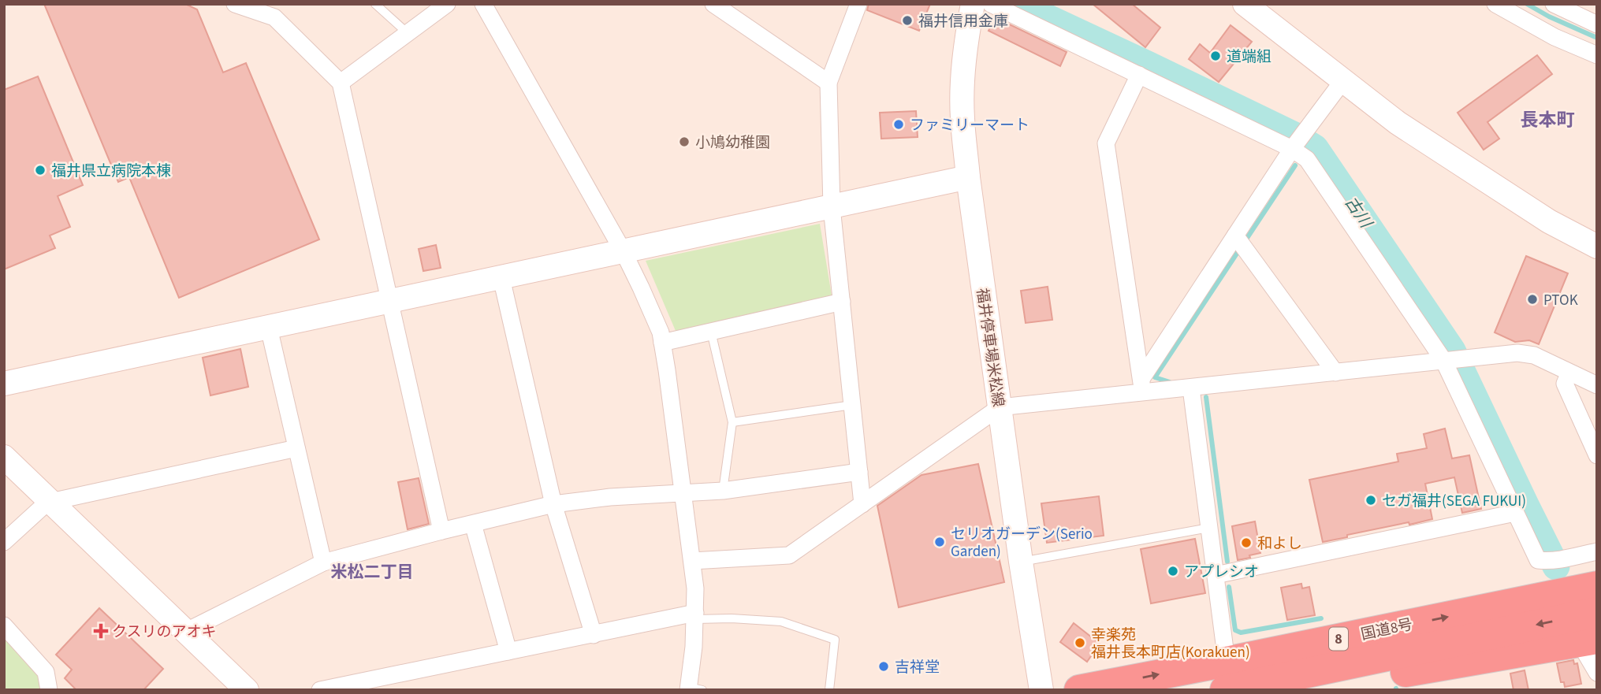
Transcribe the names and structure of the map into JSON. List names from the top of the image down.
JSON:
{
  "streets": {
    "highway": ["国道8号", "8"],
    "street": ["福井停車場米松線"]
  },
  "districts": ["長本町", "米松二丁目"],
  "water": ["古川"],
  "places": {
    "other": [
      "福井信用金庫",
      "道端組",
      "ファミリーマート",
      "小鳩幼稚園",
      "福井県立病院本棟",
      "PTOK",
      "セガ福井(SEGA FUKUI)",
      "セリオガーデン(Serio Garden)",
      "和よし",
      "アプレシオ",
      "幸楽苑 福井長本町店(Korakuen)",
      "吉祥堂"
    ],
    "health": ["クスリのアオキ"]
  }
}
